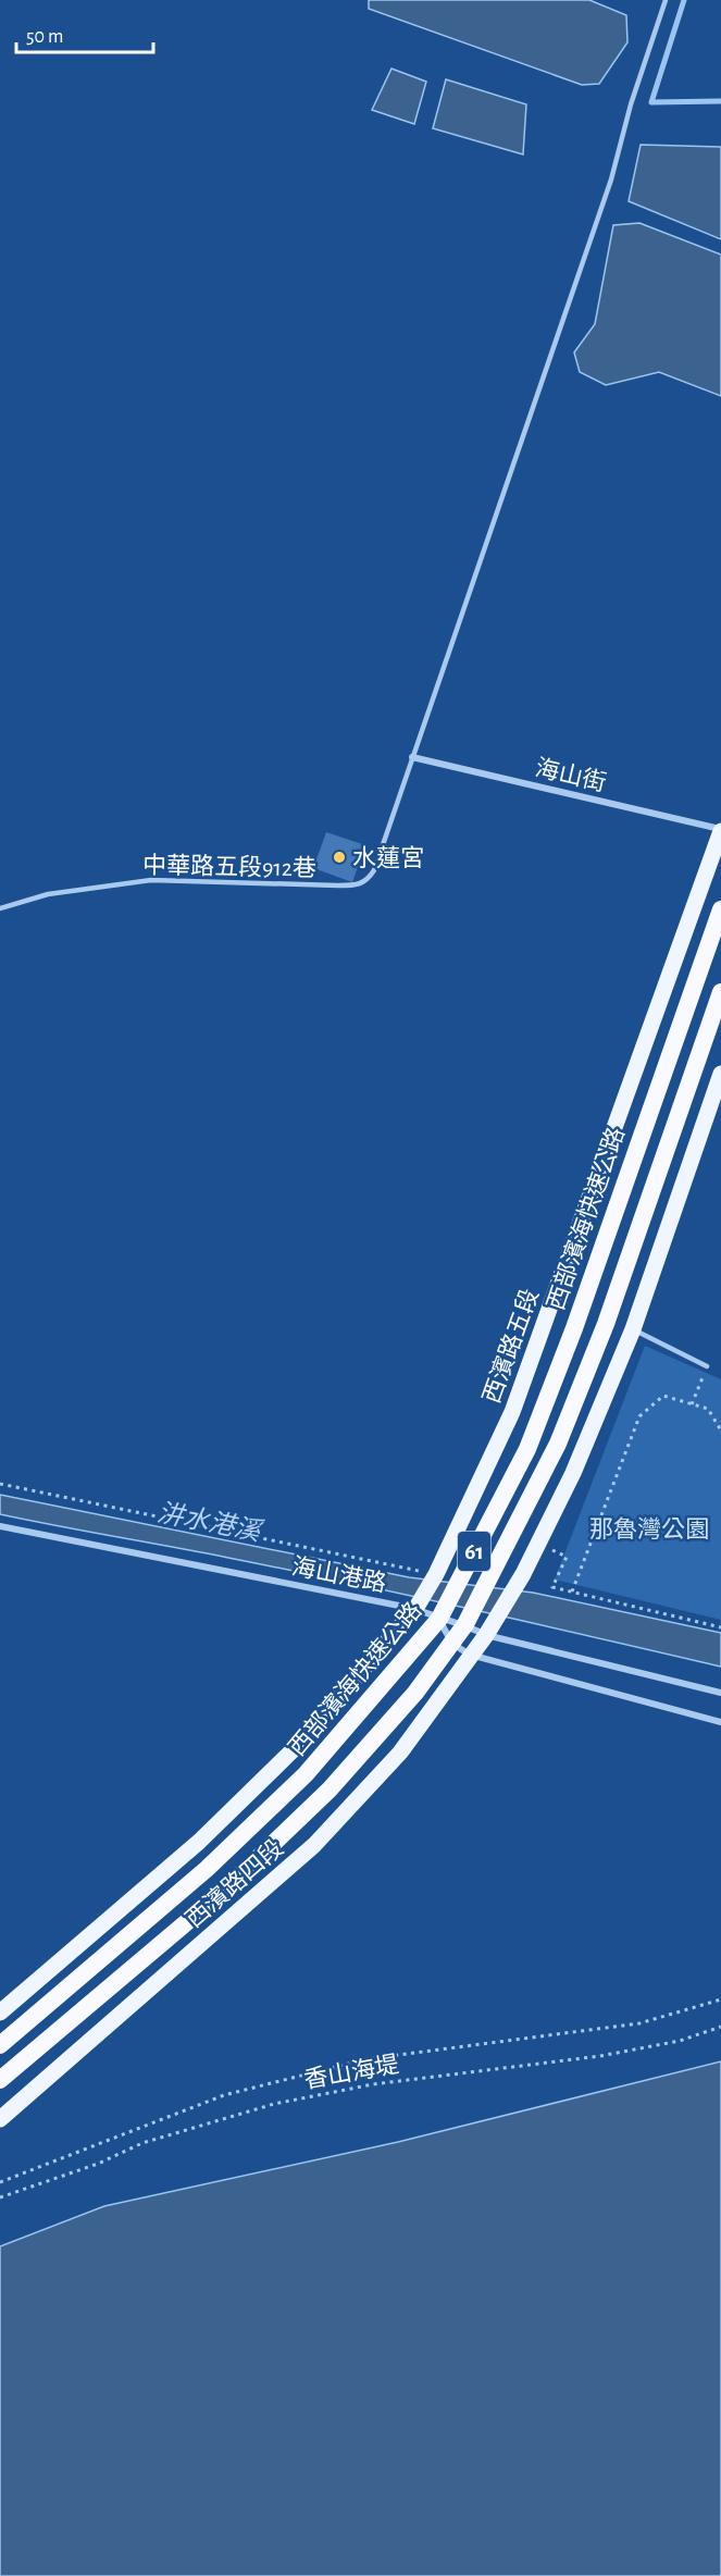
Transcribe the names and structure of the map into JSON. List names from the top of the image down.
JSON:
{
  "streets": {
    "highway": ["西部濱海快速公路", "61"],
    "main road": ["西濱路五段", "西濱路四段"],
    "street": ["海山街", "海山港路"],
    "lane": ["中華路五段912巷"],
    "path": ["香山海堤"]
  },
  "crossings": [
    ["海山街", "中華路五段912巷"],
    ["海山街", "西濱路五段"],
    ["西部濱海快速公路", "海山港路"],
    ["西濱路五段", "61"],
    ["西濱路五段", "海山港路"],
    ["61", "海山港路"],
    ["61", "西濱路四段"]
  ],
  "water": ["汫水港溪"],
  "parks": ["那魯灣公園"],
  "places": ["水蓮宮"],
  "scale_bar": "50 m"
}
